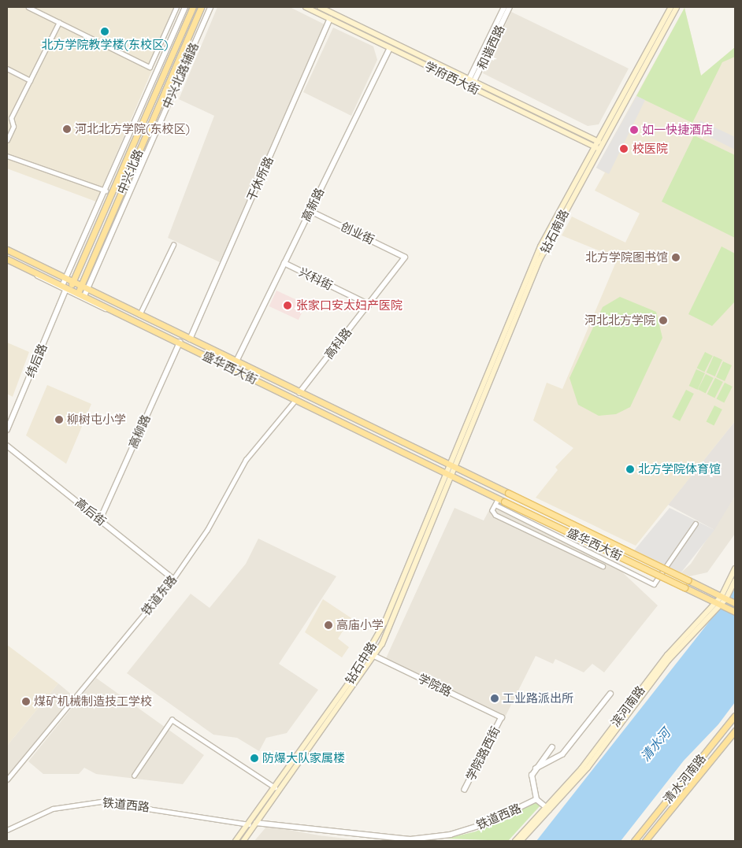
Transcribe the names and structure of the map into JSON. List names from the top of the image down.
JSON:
{
  "streets": {
    "main road": [
      "学府西大街",
      "中兴北路",
      "钻石南路",
      "盛华西大街",
      "钻石中路",
      "滨河南路",
      "清水河南路"
    ],
    "street": [
      "和谐西路",
      "中兴北路辅路",
      "干休所路",
      "高新路",
      "创业街",
      "兴科街",
      "高科路",
      "纬后路",
      "高柳路",
      "高后街",
      "铁道东路",
      "学院路",
      "学院路西街",
      "铁道西路"
    ]
  },
  "crossings": [
    ["和谐西路", "学府西大街"],
    ["中兴北路辅路", "中兴北路"],
    ["中兴北路辅路", "纬后路"],
    ["中兴北路辅路", "盛华西大街"],
    ["学府西大街", "干休所路"],
    ["学府西大街", "高新路"],
    ["学府西大街", "钻石南路"],
    ["中兴北路", "纬后路"],
    ["中兴北路", "盛华西大街"],
    ["干休所路", "盛华西大街"],
    ["高新路", "创业街"],
    ["高新路", "兴科街"],
    ["高新路", "盛华西大街"],
    ["钻石南路", "盛华西大街"],
    ["钻石南路", "钻石中路"],
    ["创业街", "高科路"],
    ["兴科街", "高科路"],
    ["高科路", "盛华西大街"],
    ["纬后路", "盛华西大街"],
    ["盛华西大街", "高柳路"],
    ["盛华西大街", "铁道东路"],
    ["盛华西大街", "钻石中路"],
    ["盛华西大街", "滨河南路"],
    ["高柳路", "高后街"],
    ["高后街", "铁道东路"],
    ["钻石中路", "学院路"],
    ["钻石中路", "铁道西路"],
    ["学院路", "学院路西街"]
  ],
  "water": ["清水河"],
  "places": [
    "北方学院教学楼(东校区)",
    "河北北方学院(东校区)",
    "如一快捷酒店",
    "校医院",
    "北方学院图书馆",
    "张家口安太妇产医院",
    "河北北方学院",
    "柳树屯小学",
    "北方学院体育馆",
    "高庙小学",
    "工业路派出所",
    "煤矿机械制造技工学校",
    "防爆大队家属楼"
  ]
}
